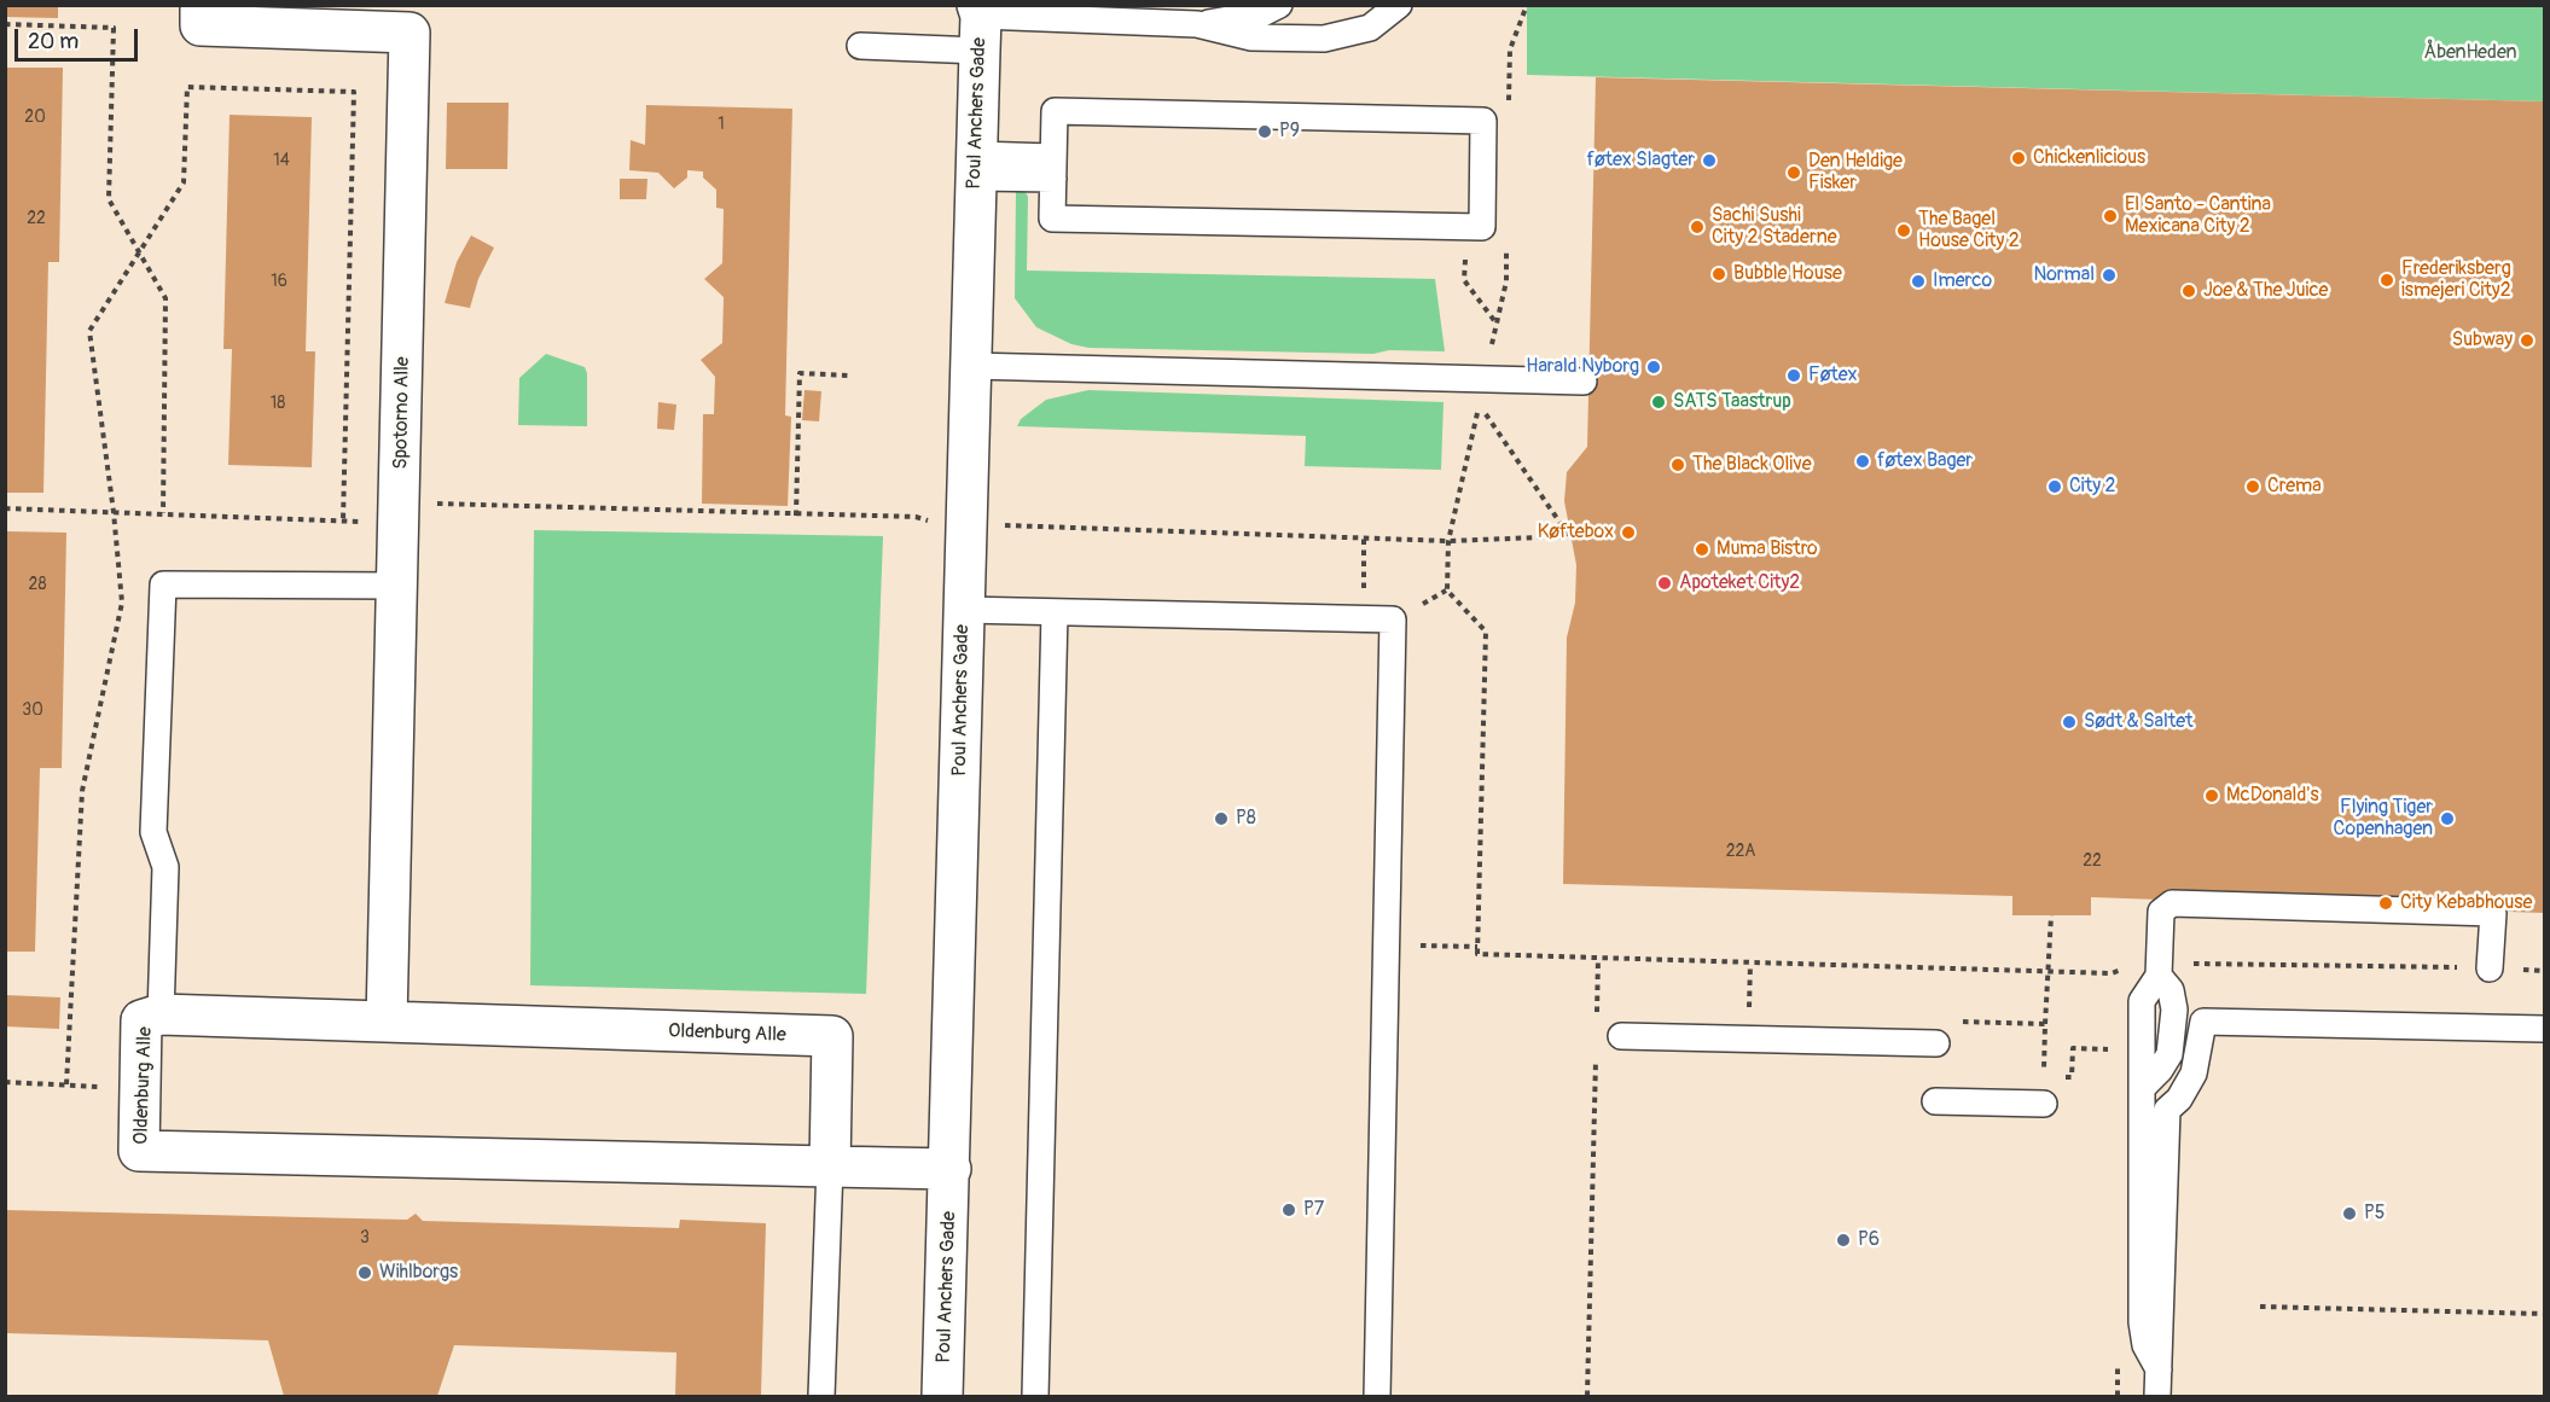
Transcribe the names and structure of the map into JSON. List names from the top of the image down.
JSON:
{
  "streets": {
    "street": ["Poul Anchers Gade", "Spotorno Alle", "Oldenburg Alle"]
  },
  "crossings": [
    ["Poul Anchers Gade", "Oldenburg Alle"],
    ["Spotorno Alle", "Oldenburg Alle"]
  ],
  "parks": ["ÅbenHeden"],
  "places": [
    "P9",
    "Chickenlicious",
    "føtex Slagter",
    "Den Heldige Fisker",
    "El Santo - Cantina Mexicana City 2",
    "Sachi Sushi City 2 Staderne",
    "The Bagel House City 2",
    "Bubble House",
    "Normal",
    "Frederiksberg ismejeri City2",
    "Imerco",
    "Joe & The Juice",
    "Subway",
    "Harald Nyborg",
    "Føtex",
    "SATS Taastrup",
    "føtex Bager",
    "The Black Olive",
    "City 2",
    "Crema",
    "Køftebox",
    "Muma Bistro",
    "Apoteket City2",
    "Sødt & Saltet",
    "McDonald's",
    "P8",
    "Flying Tiger Copenhagen",
    "City Kebabhouse",
    "P7",
    "P5",
    "P6",
    "Wihlborgs"
  ],
  "house_numbers": [
    "20",
    "1",
    "14",
    "22",
    "16",
    "18",
    "28",
    "30",
    "22A",
    "22",
    "3"
  ],
  "scale_bar": "20 m"
}
